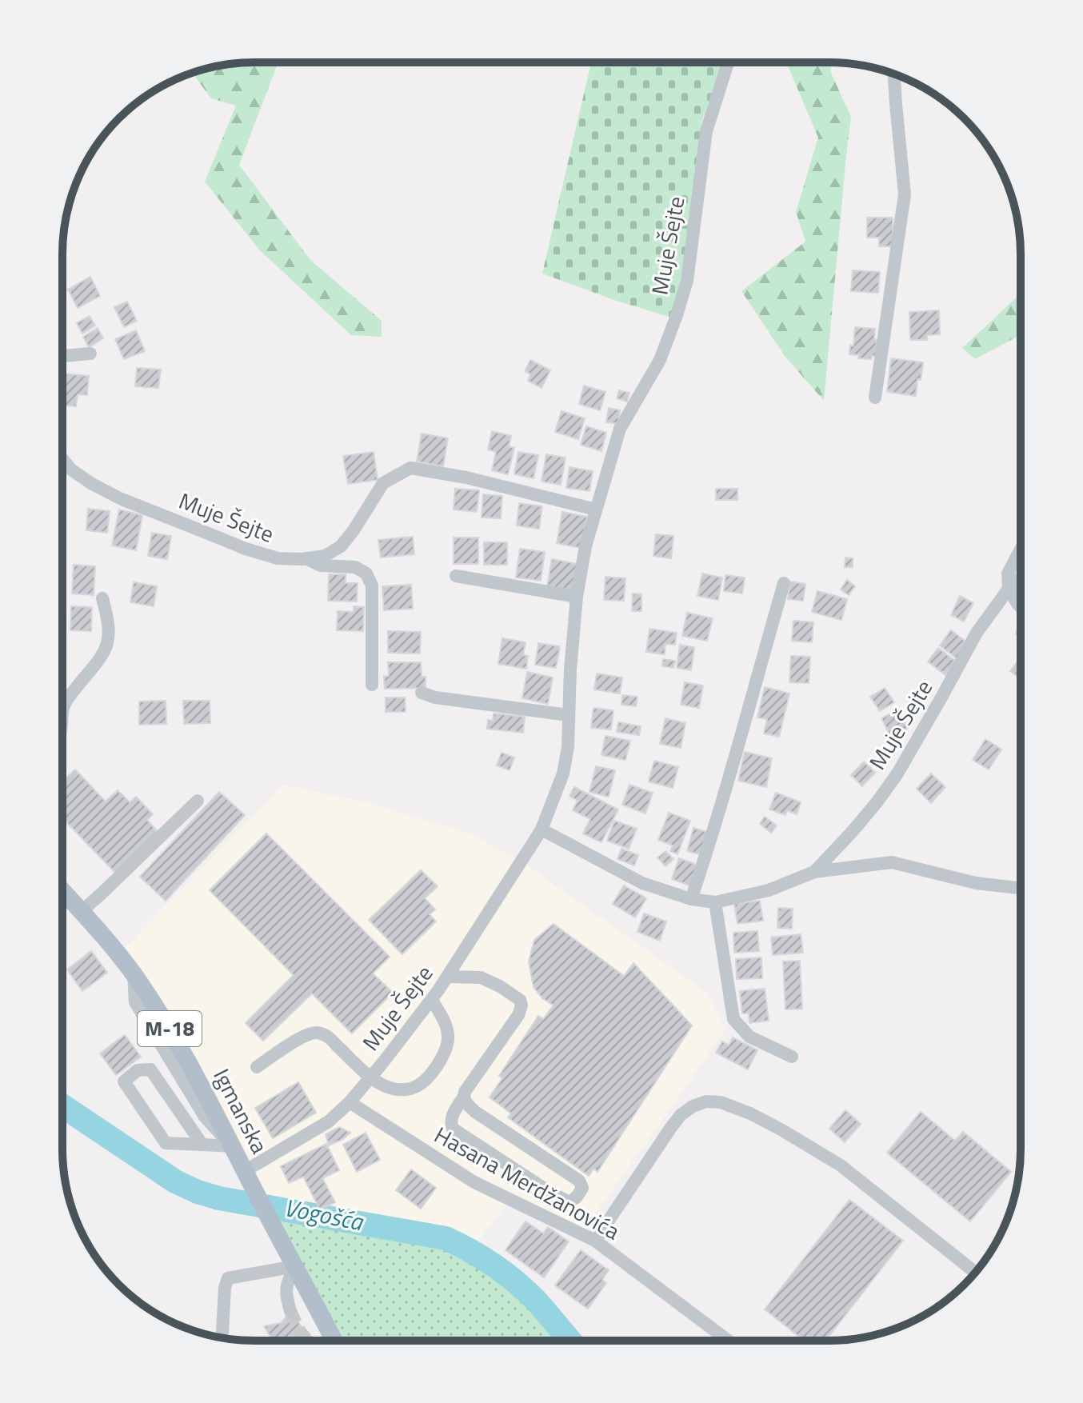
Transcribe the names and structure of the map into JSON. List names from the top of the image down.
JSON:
{
  "streets": {
    "main road": ["M-18", "Igmanska"],
    "street": ["Muje Šejte", "Hasana Merdžanovića"]
  },
  "crossings": [
    ["Muje Šejte", "Igmanska"],
    ["Muje Šejte", "Hasana Merdžanovića"]
  ],
  "water": ["Vogošća"]
}
